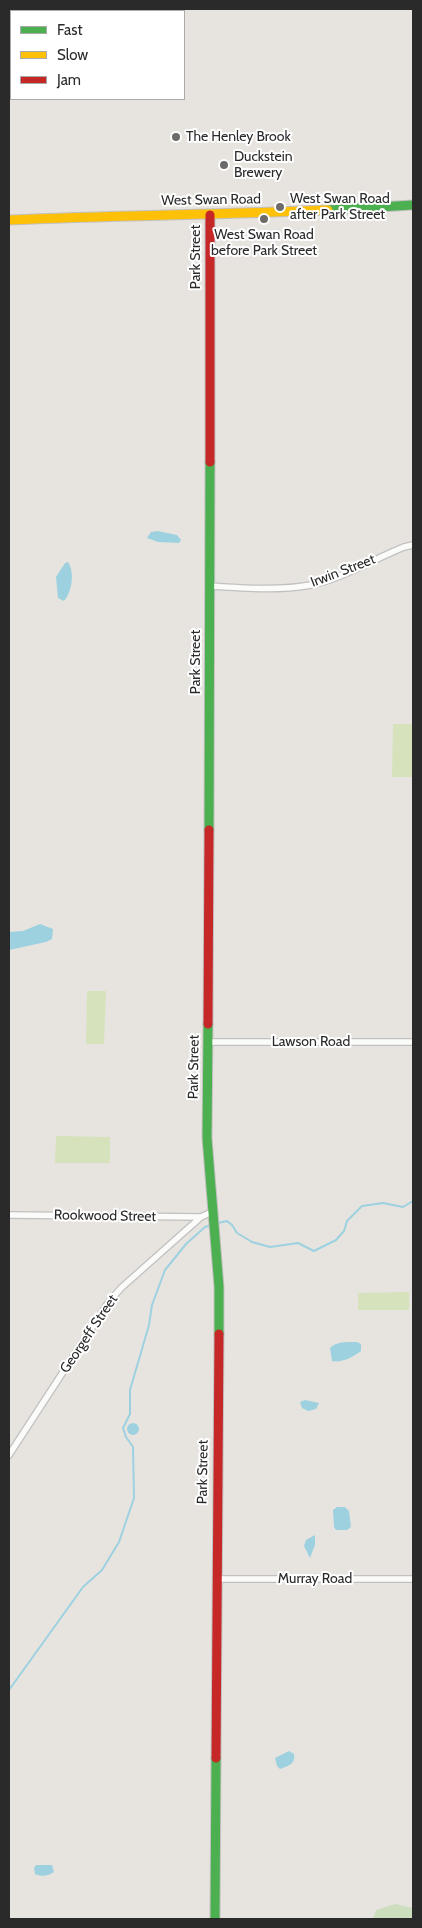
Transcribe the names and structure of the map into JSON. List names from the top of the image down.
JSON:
{
  "streets": {
    "street": [
      "West Swan Road",
      "Park Street",
      "Irwin Street",
      "Lawson Road",
      "Rookwood Street",
      "Georgeff Street",
      "Murray Road"
    ]
  },
  "crossings": [
    ["West Swan Road", "Park Street"],
    ["Park Street", "Irwin Street"],
    ["Park Street", "Lawson Road"],
    ["Park Street", "Georgeff Street"],
    ["Park Street", "Murray Road"],
    ["Rookwood Street", "Georgeff Street"]
  ],
  "places": [
    "The Henley Brook",
    "Duckstein Brewery",
    "West Swan Road after Park Street",
    "West Swan Road before Park Street"
  ],
  "legend": ["Fast", "Slow", "Jam"]
}
